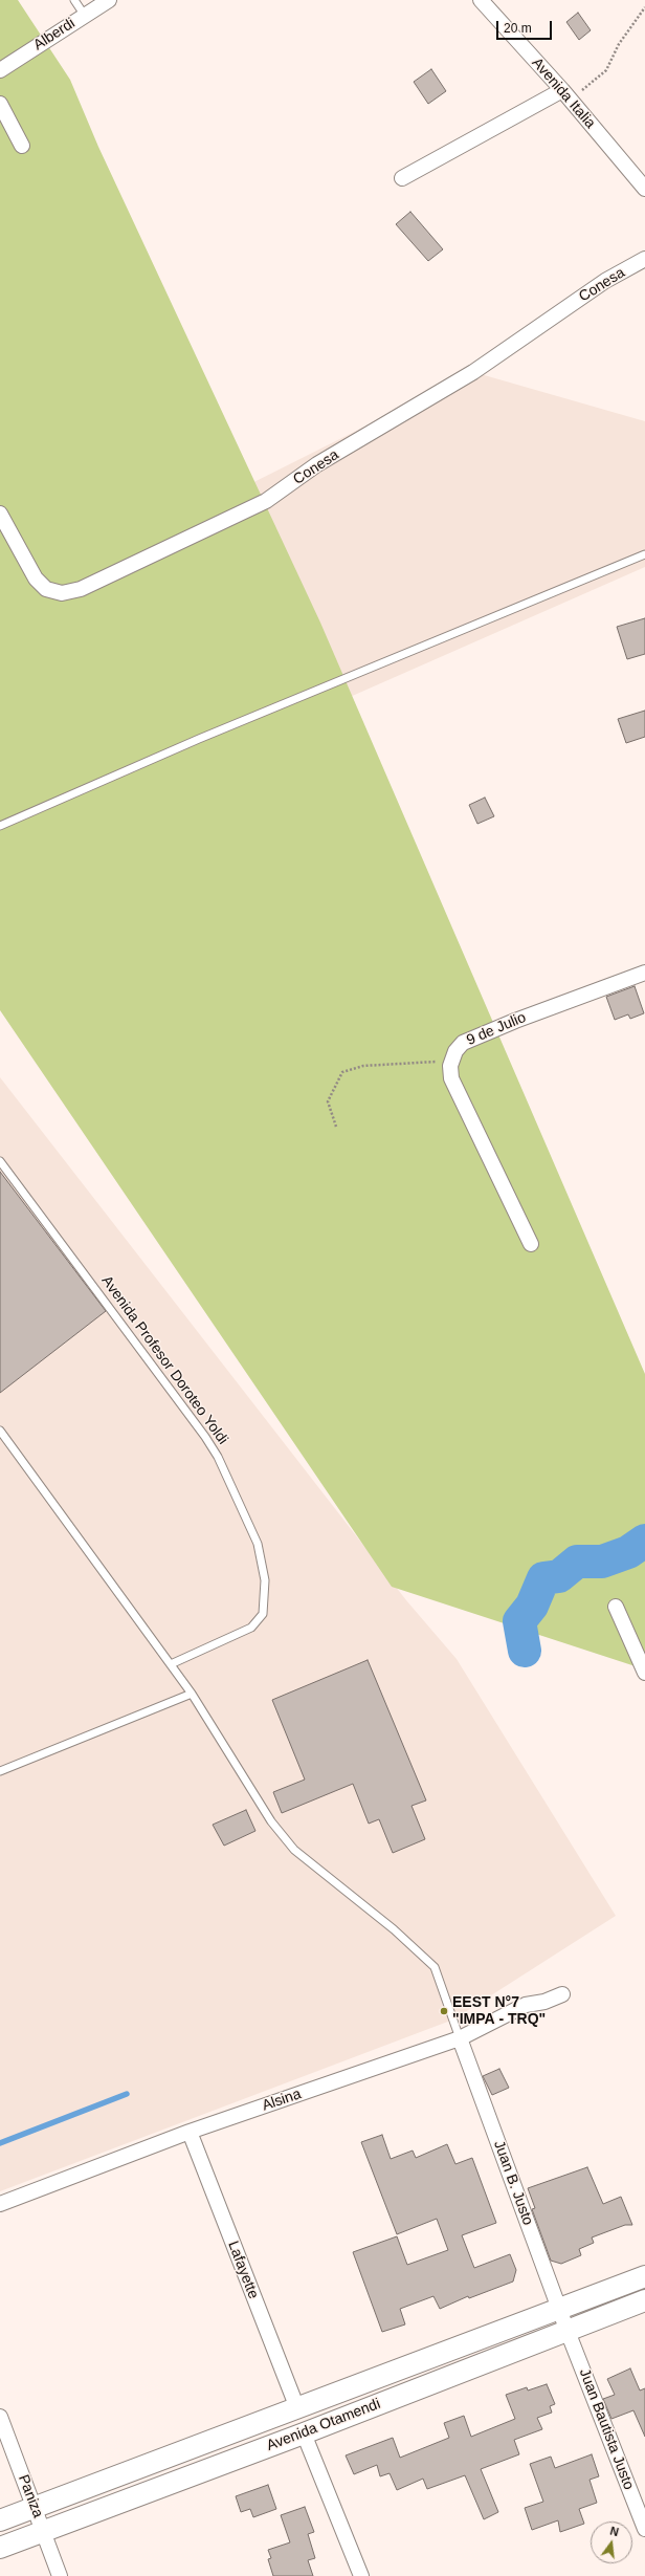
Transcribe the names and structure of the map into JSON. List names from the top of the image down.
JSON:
{
  "streets": {
    "main road": ["Avenida Otamendi"],
    "street": [
      "Alberdi",
      "Avenida Italia",
      "Conesa",
      "9 de Julio",
      "Alsina",
      "Juan B. Justo",
      "Lafayette",
      "Juan Bautista Justo",
      "Paniza"
    ],
    "lane": ["Avenida Profesor Doroteo Yoldi"]
  },
  "crossings": [
    ["Alsina", "Juan B. Justo"],
    ["Alsina", "Lafayette"],
    ["Juan B. Justo", "Avenida Otamendi"],
    ["Juan B. Justo", "Juan Bautista Justo"],
    ["Lafayette", "Avenida Otamendi"],
    ["Avenida Otamendi", "Juan Bautista Justo"],
    ["Avenida Otamendi", "Paniza"]
  ],
  "places": ["EEST N°7 \"IMPA - TRQ\""],
  "scale_bar": "20 m",
  "north": "top"
}
